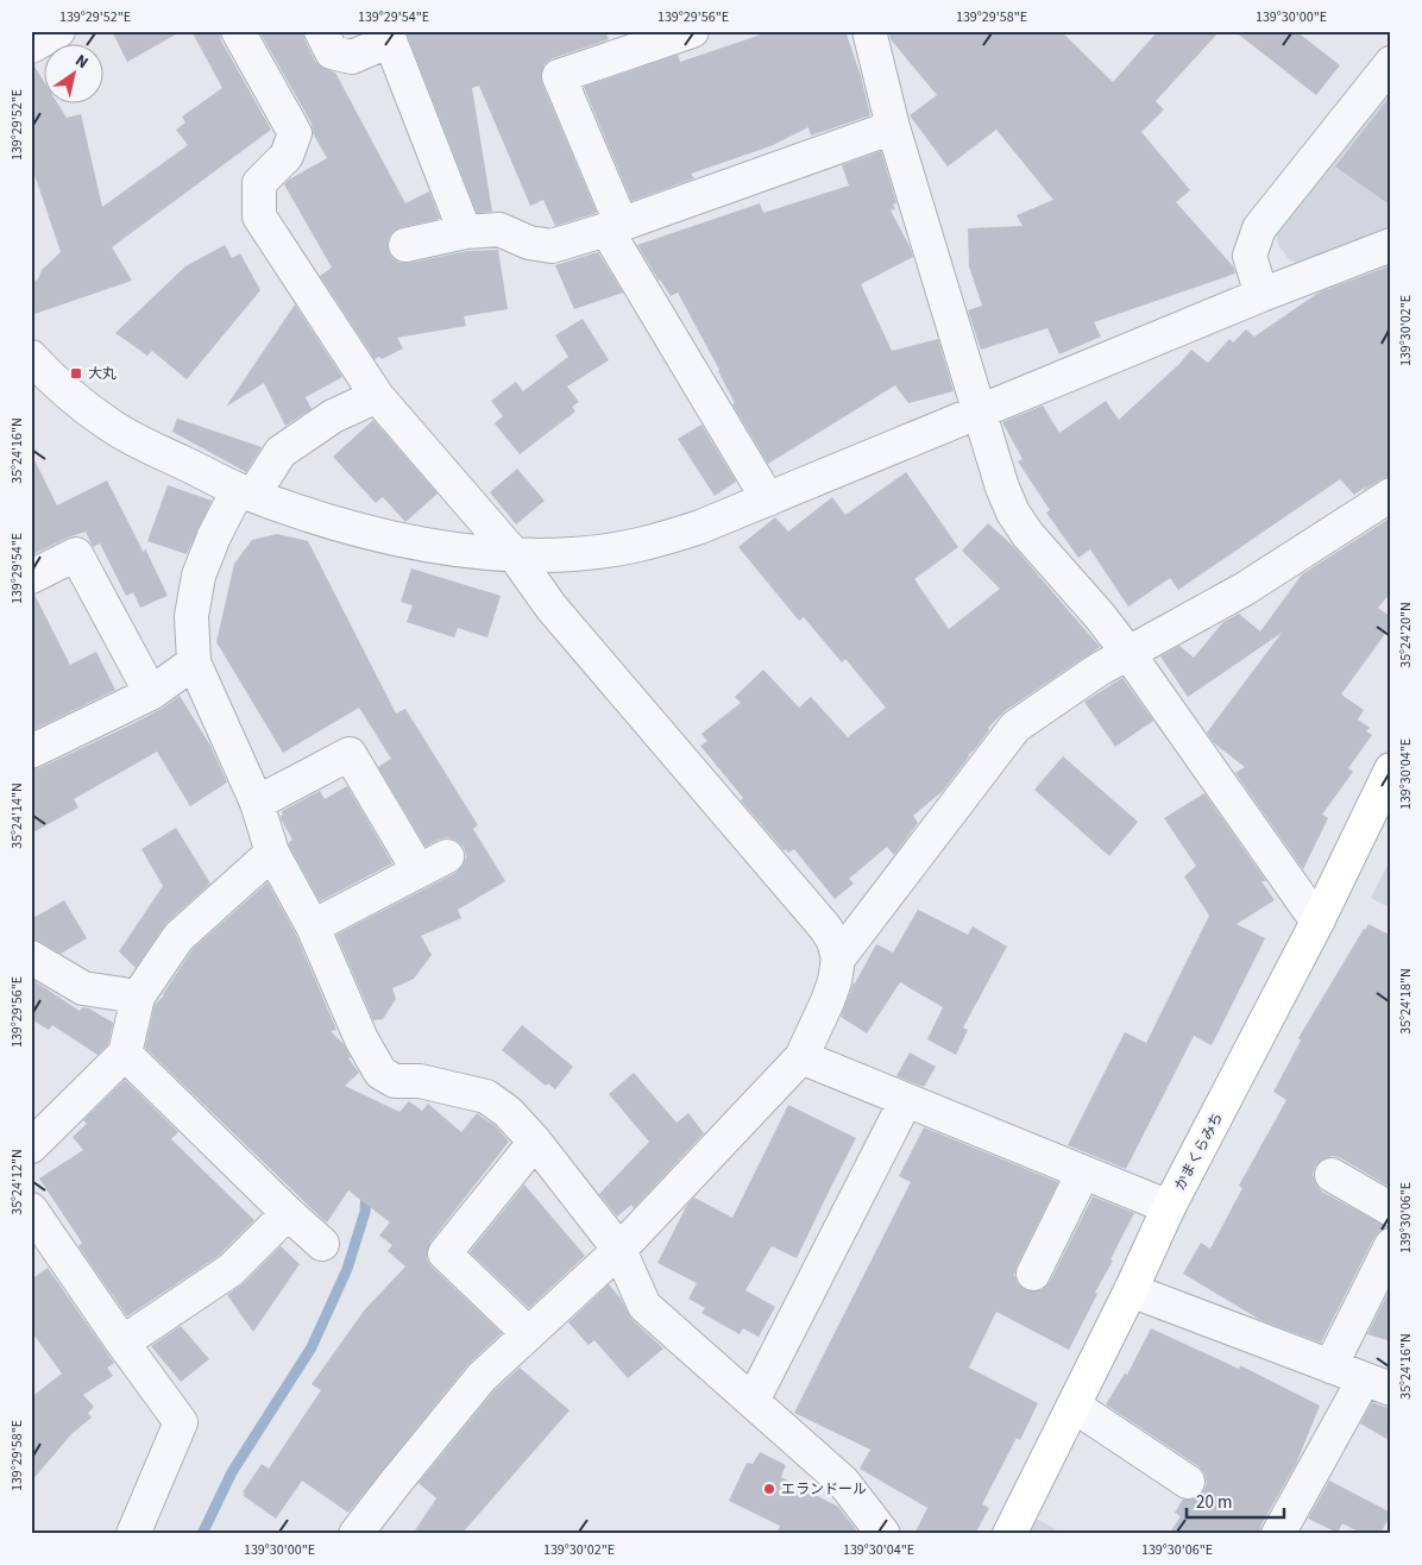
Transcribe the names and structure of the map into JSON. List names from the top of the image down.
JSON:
{
  "streets": {
    "main road": ["かまくらみち"]
  },
  "places": {
    "transit": ["大丸"],
    "other": ["エランドール"]
  },
  "scale_bar": "20 m",
  "north": "top right",
  "coordinates": [
    "139°29'52\"E",
    "139°29'54\"E",
    "139°29'56\"E",
    "139°29'58\"E",
    "139°30'00\"E",
    "139°30'02\"E",
    "35°24'16\"N",
    "35°24'20\"N",
    "139°30'04\"E",
    "35°24'14\"N",
    "35°24'18\"N",
    "35°24'12\"N",
    "139°30'06\"E"
  ]
}
